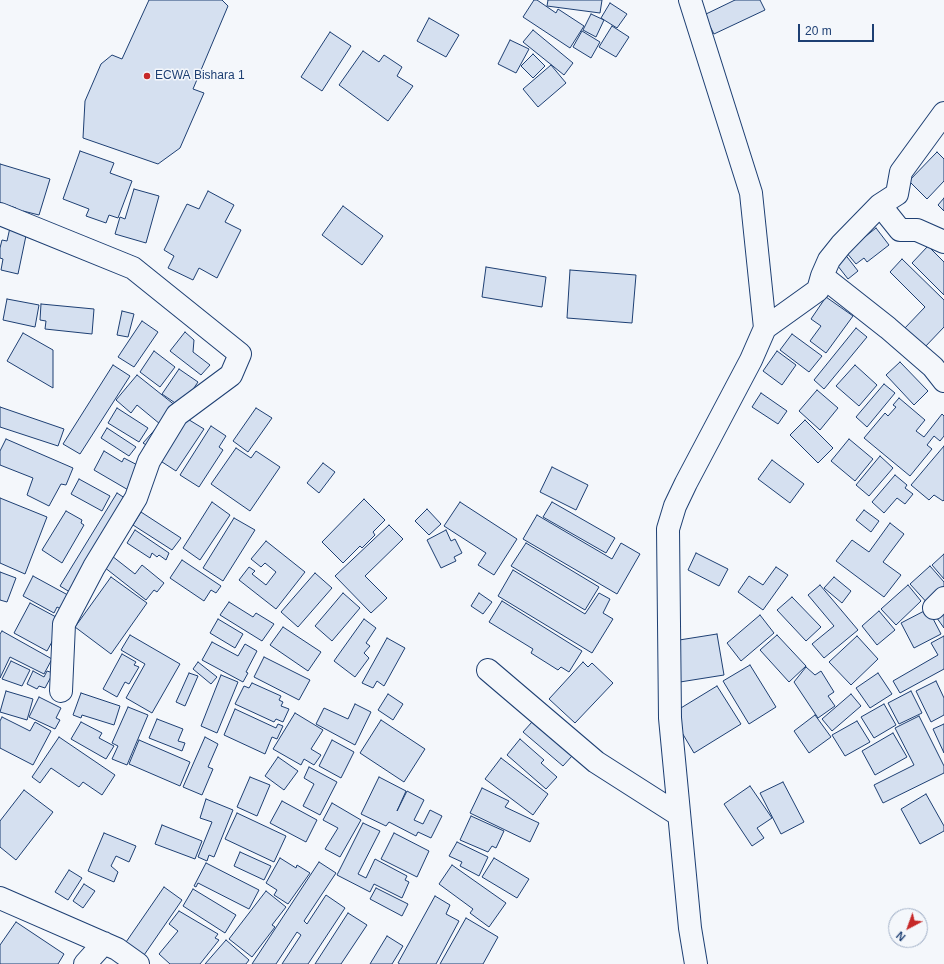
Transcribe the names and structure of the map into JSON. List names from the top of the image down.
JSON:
{
  "places": ["ECWA Bishara 1"],
  "scale_bar": "20 m",
  "north": "bottom left"
}
